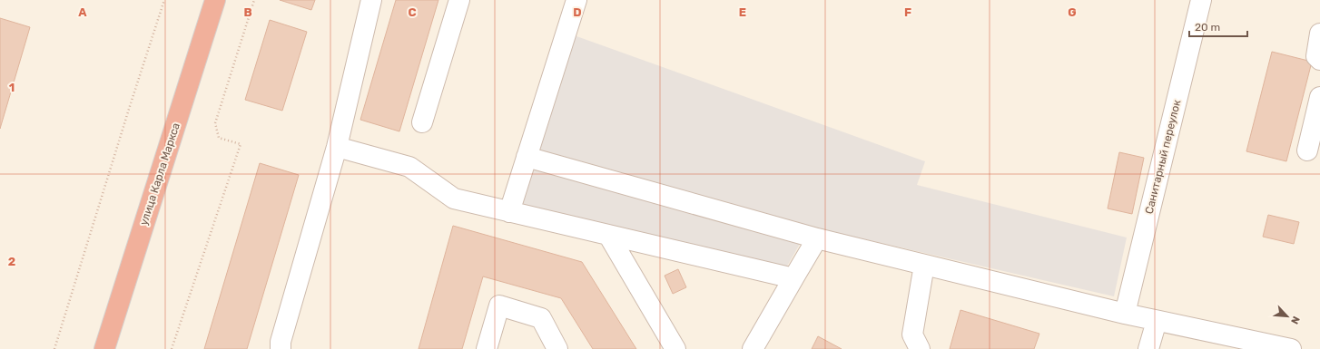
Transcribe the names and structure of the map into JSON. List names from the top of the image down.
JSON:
{
  "streets": {
    "highway": ["улица Карла Маркса"],
    "street": ["Санитарный переулок"]
  },
  "scale_bar": "20 m",
  "north": "bottom right",
  "grid": {
    "columns": [
      "A",
      "B",
      "C",
      "D",
      "E",
      "F",
      "G"
    ],
    "rows": ["1", "2"]
  }
}
